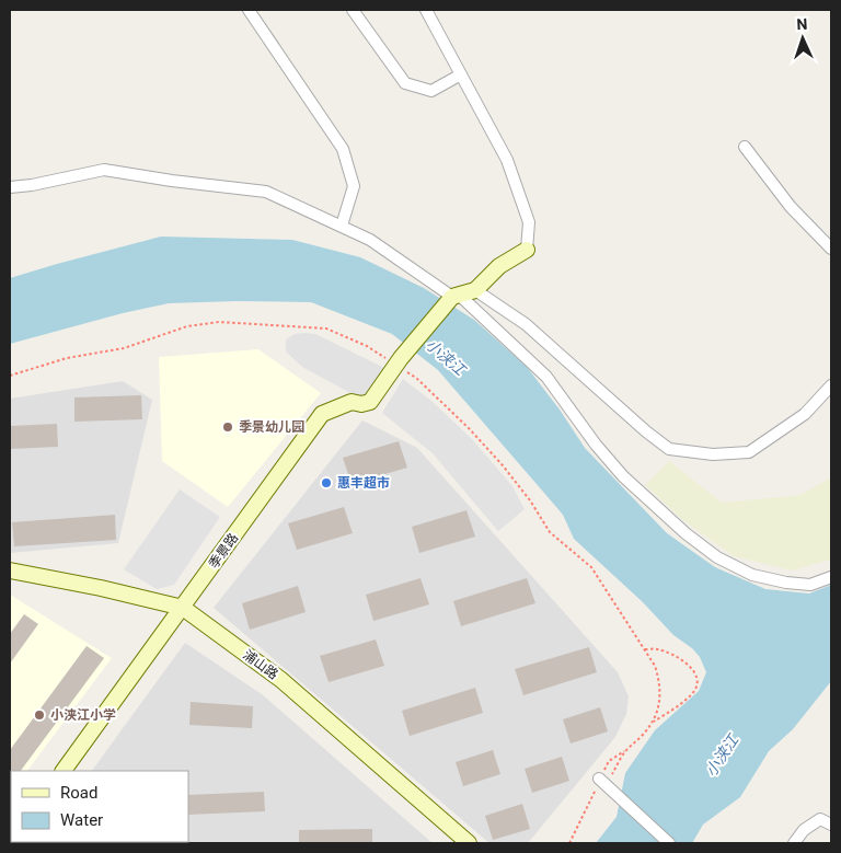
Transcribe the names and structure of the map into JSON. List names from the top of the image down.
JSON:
{
  "streets": {
    "street": ["季景路", "浦山路"]
  },
  "crossings": [
    ["季景路", "浦山路"]
  ],
  "water": ["小浃江"],
  "places": ["季景幼儿园", "惠丰超市", "小浃江小学"],
  "legend": ["Road", "Water"],
  "north": "top"
}
